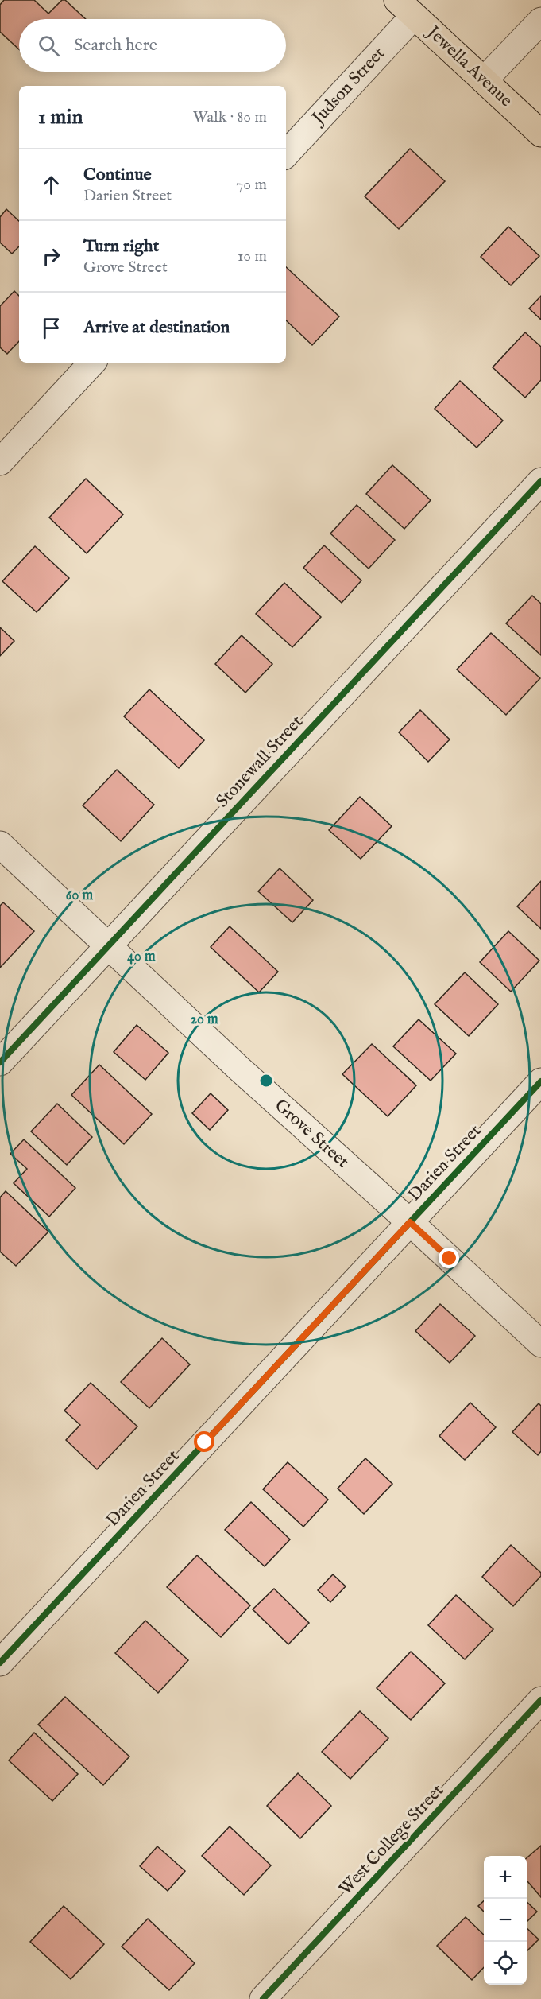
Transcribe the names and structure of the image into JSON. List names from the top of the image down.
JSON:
{
  "streets": {
    "main road": ["Jewella Avenue"],
    "street": [
      "Judson Street",
      "Stonewall Street",
      "Grove Street",
      "Darien Street",
      "West College Street"
    ]
  },
  "crossings": [
    ["Jewella Avenue", "Judson Street"],
    ["Stonewall Street", "Grove Street"],
    ["Grove Street", "Darien Street"]
  ],
  "page": {
    "search": "Search here",
    "heading": ["1 min", "Walk · 80 m"],
    "list": [
      ["Continue", "Darien Street", "70 m"],
      ["Turn right", "Grove Street", "10 m"],
      "Arrive at destination"
    ],
    "map_buttons": ["+", "−"]
  },
  "rings": ["60 m", "40 m", "20 m"]
}
